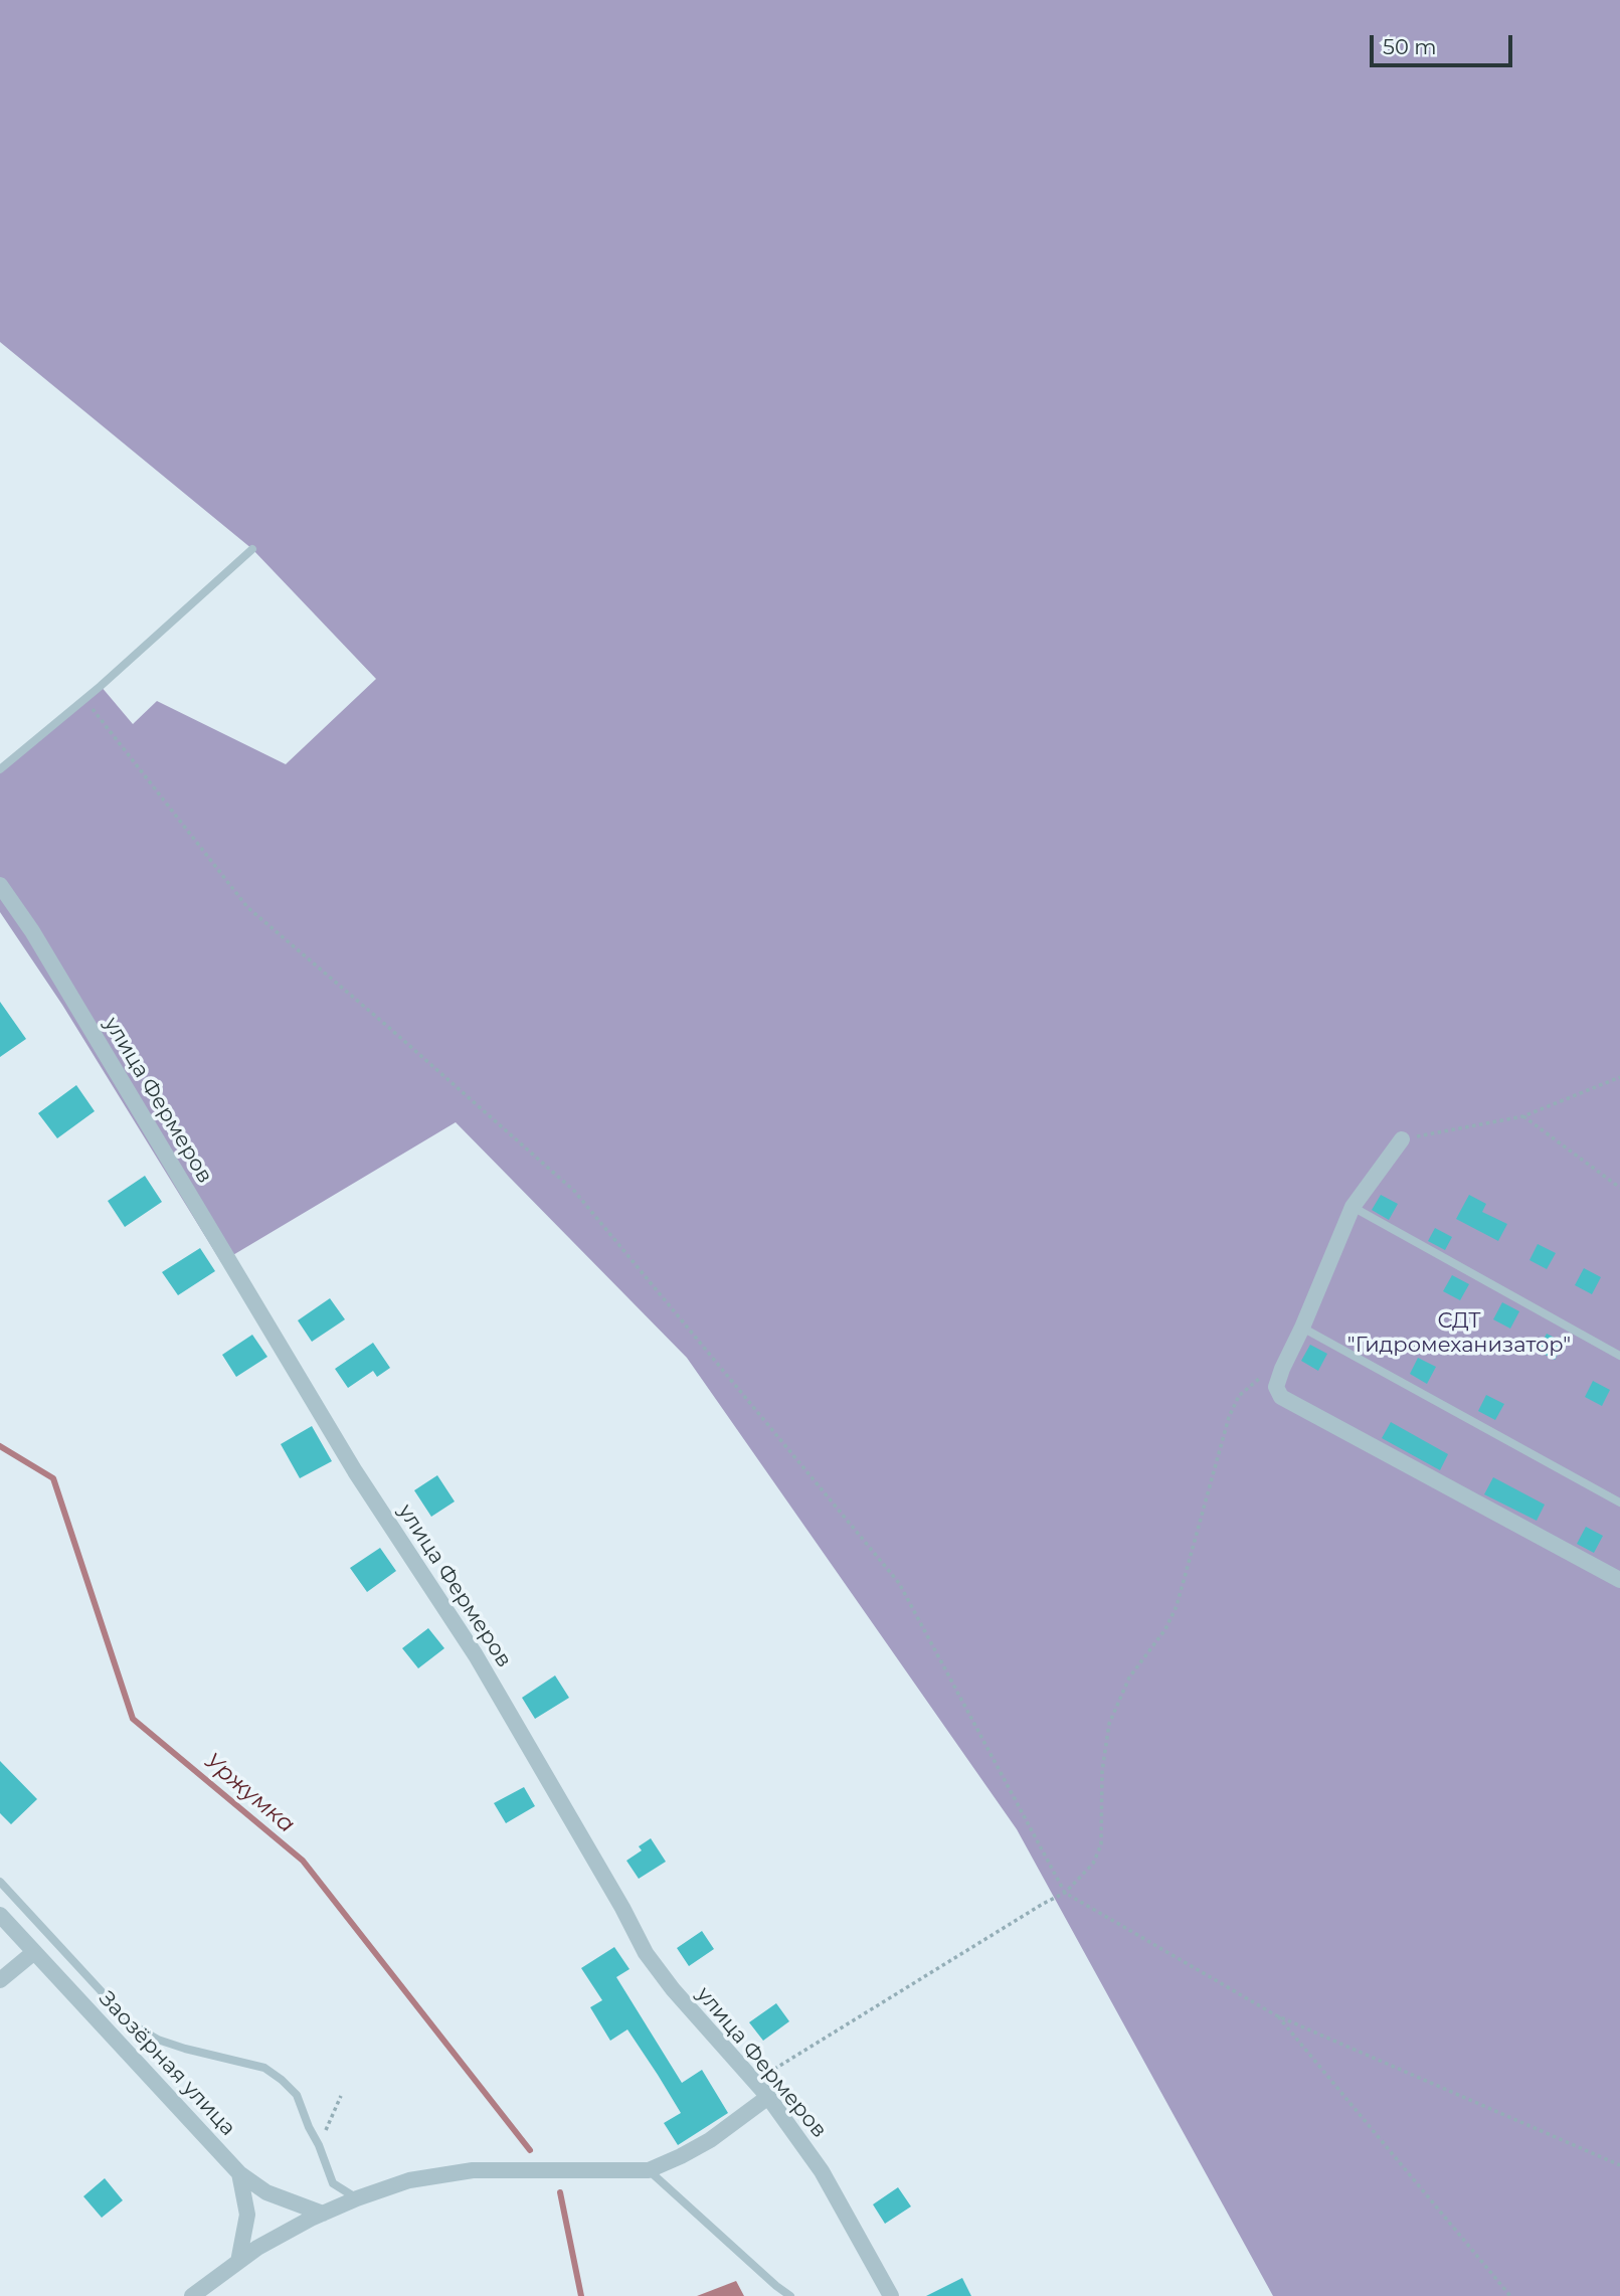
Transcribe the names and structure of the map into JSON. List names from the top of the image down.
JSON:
{
  "streets": {
    "street": ["улица Фермеров", "Заозёрная улица"]
  },
  "water": ["Уржумка"],
  "parks": ["СДТ \"Гидромеханизатор\""],
  "scale_bar": "50 m"
}
